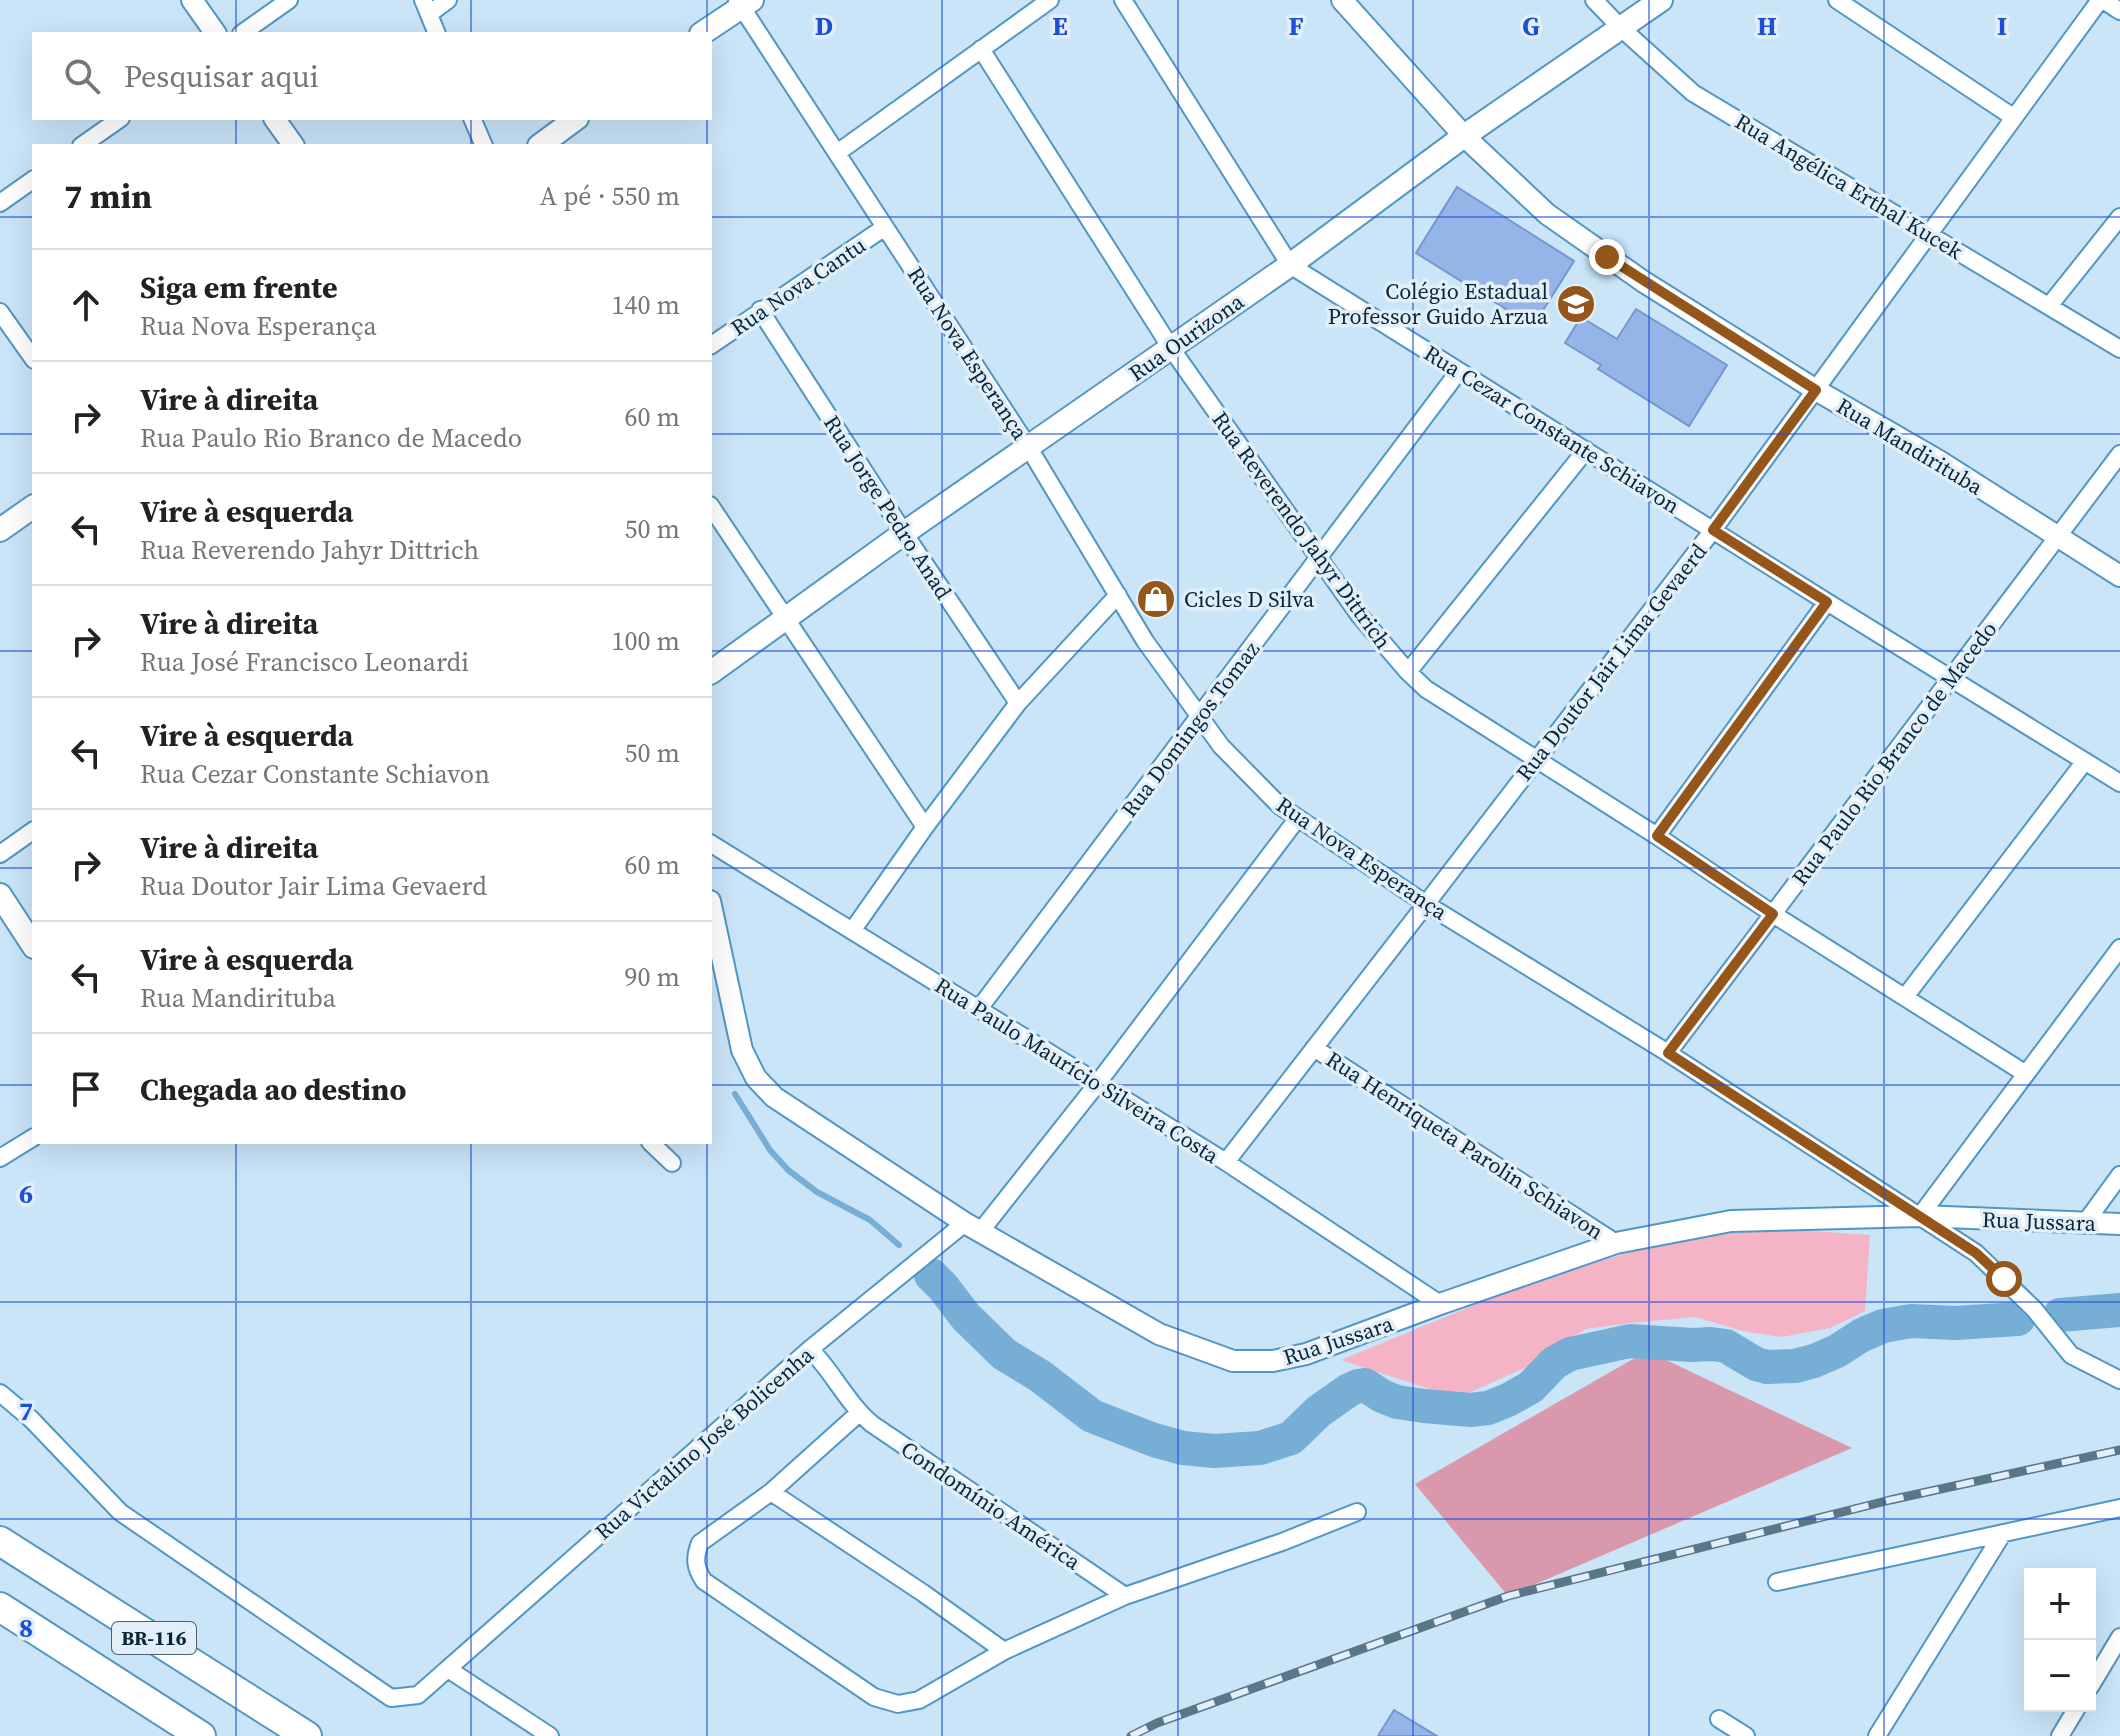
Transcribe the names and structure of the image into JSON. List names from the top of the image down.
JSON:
{
  "streets": {
    "highway": ["BR-116"],
    "main road": ["Rua Ourizona"],
    "street": [
      "Rua Angélica Erthal Kucek",
      "Rua Nova Cantu",
      "Rua Nova Esperança",
      "Rua Cezar Constante Schiavon",
      "Rua Mandirituba",
      "Rua Jorge Pedro Anad",
      "Rua Reverendo Jahyr Dittrich",
      "Rua Doutor Jair Lima Gevaerd",
      "Rua Domingos Tomaz",
      "Rua Paulo Rio Branco de Macedo",
      "Rua Paulo Maurício Silveira Costa",
      "Rua Henriqueta Parolin Schiavon",
      "Rua Jussara",
      "Rua Victalino José Bolicenha",
      "Condomínio América"
    ]
  },
  "crossings": [
    ["Rua Angélica Erthal Kucek", "Rua Ourizona"],
    ["Rua Angélica Erthal Kucek", "Rua Doutor Jair Lima Gevaerd"],
    ["Rua Nova Cantu", "Rua Nova Esperança"],
    ["Rua Nova Cantu", "Rua Jorge Pedro Anad"],
    ["Rua Ourizona", "Rua Nova Esperança"],
    ["Rua Ourizona", "Rua Cezar Constante Schiavon"],
    ["Rua Ourizona", "Rua Mandirituba"],
    ["Rua Ourizona", "Rua Jorge Pedro Anad"],
    ["Rua Ourizona", "Rua Reverendo Jahyr Dittrich"],
    ["Rua Nova Esperança", "Rua Doutor Jair Lima Gevaerd"],
    ["Rua Nova Esperança", "Rua Domingos Tomaz"],
    ["Rua Nova Esperança", "Rua Paulo Rio Branco de Macedo"],
    ["Rua Nova Esperança", "Rua Jussara"],
    ["Rua Nova Esperança", "Rua Victalino José Bolicenha"],
    ["Rua Cezar Constante Schiavon", "Rua Doutor Jair Lima Gevaerd"],
    ["Rua Cezar Constante Schiavon", "Rua Domingos Tomaz"],
    ["Rua Cezar Constante Schiavon", "Rua Paulo Rio Branco de Macedo"],
    ["Rua Mandirituba", "Rua Doutor Jair Lima Gevaerd"],
    ["Rua Mandirituba", "Rua Paulo Rio Branco de Macedo"],
    ["Rua Reverendo Jahyr Dittrich", "Rua Doutor Jair Lima Gevaerd"],
    ["Rua Reverendo Jahyr Dittrich", "Rua Domingos Tomaz"],
    ["Rua Reverendo Jahyr Dittrich", "Rua Paulo Rio Branco de Macedo"],
    ["Rua Doutor Jair Lima Gevaerd", "Rua Paulo Maurício Silveira Costa"],
    ["Rua Doutor Jair Lima Gevaerd", "Rua Henriqueta Parolin Schiavon"],
    ["Rua Domingos Tomaz", "Rua Paulo Maurício Silveira Costa"],
    ["Rua Paulo Maurício Silveira Costa", "Rua Jussara"],
    ["Rua Paulo Maurício Silveira Costa", "Rua Victalino José Bolicenha"],
    ["Rua Henriqueta Parolin Schiavon", "Rua Jussara"],
    ["Rua Jussara", "Rua Victalino José Bolicenha"],
    ["Rua Victalino José Bolicenha", "Condomínio América"]
  ],
  "places": {
    "school or university": ["Colégio Estadual Professor Guido Arzua"],
    "shop": ["Cicles D Silva"]
  },
  "page": {
    "search": "Pesquisar aqui",
    "heading": ["7 min", "A pé · 550 m"],
    "list": [
      ["Siga em frente", "Rua Nova Esperança", "140 m"],
      ["Vire à direita", "Rua Paulo Rio Branco de Macedo", "60 m"],
      ["Vire à esquerda", "Rua Reverendo Jahyr Dittrich", "50 m"],
      ["Vire à direita", "Rua José Francisco Leonardi", "100 m"],
      ["Vire à esquerda", "Rua Cezar Constante Schiavon", "50 m"],
      ["Vire à direita", "Rua Doutor Jair Lima Gevaerd", "60 m"],
      ["Vire à esquerda", "Rua Mandirituba", "90 m"],
      "Chegada ao destino"
    ],
    "map_buttons": ["+", "−"]
  },
  "grid": {
    "columns": [
      "D",
      "E",
      "F",
      "G",
      "H",
      "I"
    ],
    "rows": ["6", "7", "8"]
  }
}
